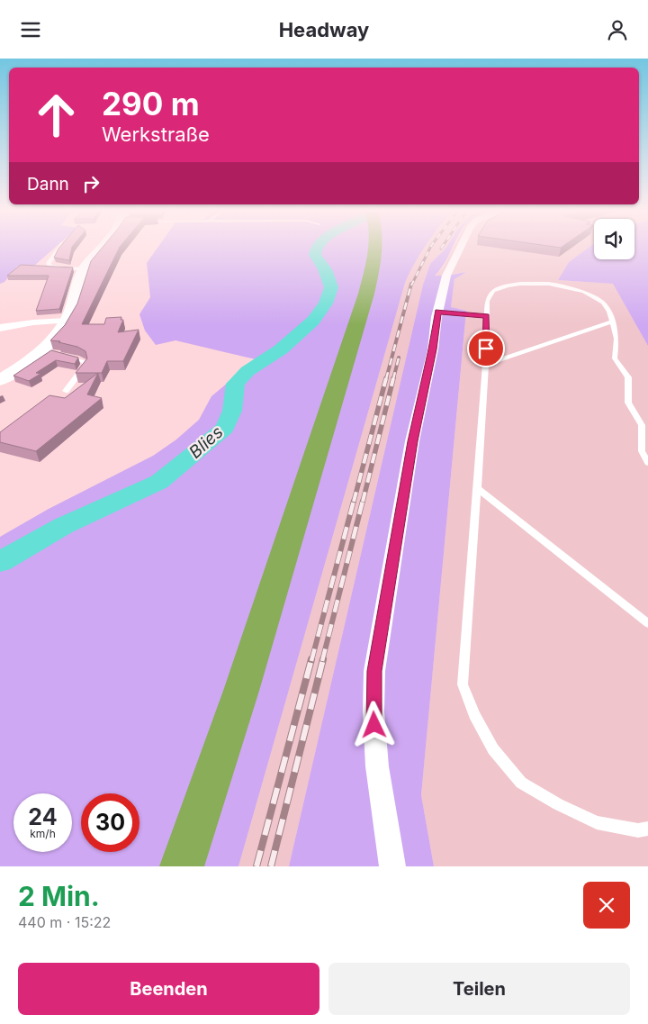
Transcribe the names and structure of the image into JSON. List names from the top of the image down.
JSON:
{
  "water": ["Blies"],
  "page": {
    "header": "Headway",
    "turn": ["290 m", "Werkstraße"],
    "then": "Dann",
    "speed": "24 km/h",
    "limit": "30",
    "heading": ["2 Min.", "440 m · 15:22"],
    "buttons": ["Beenden", "Teilen"]
  }
}
